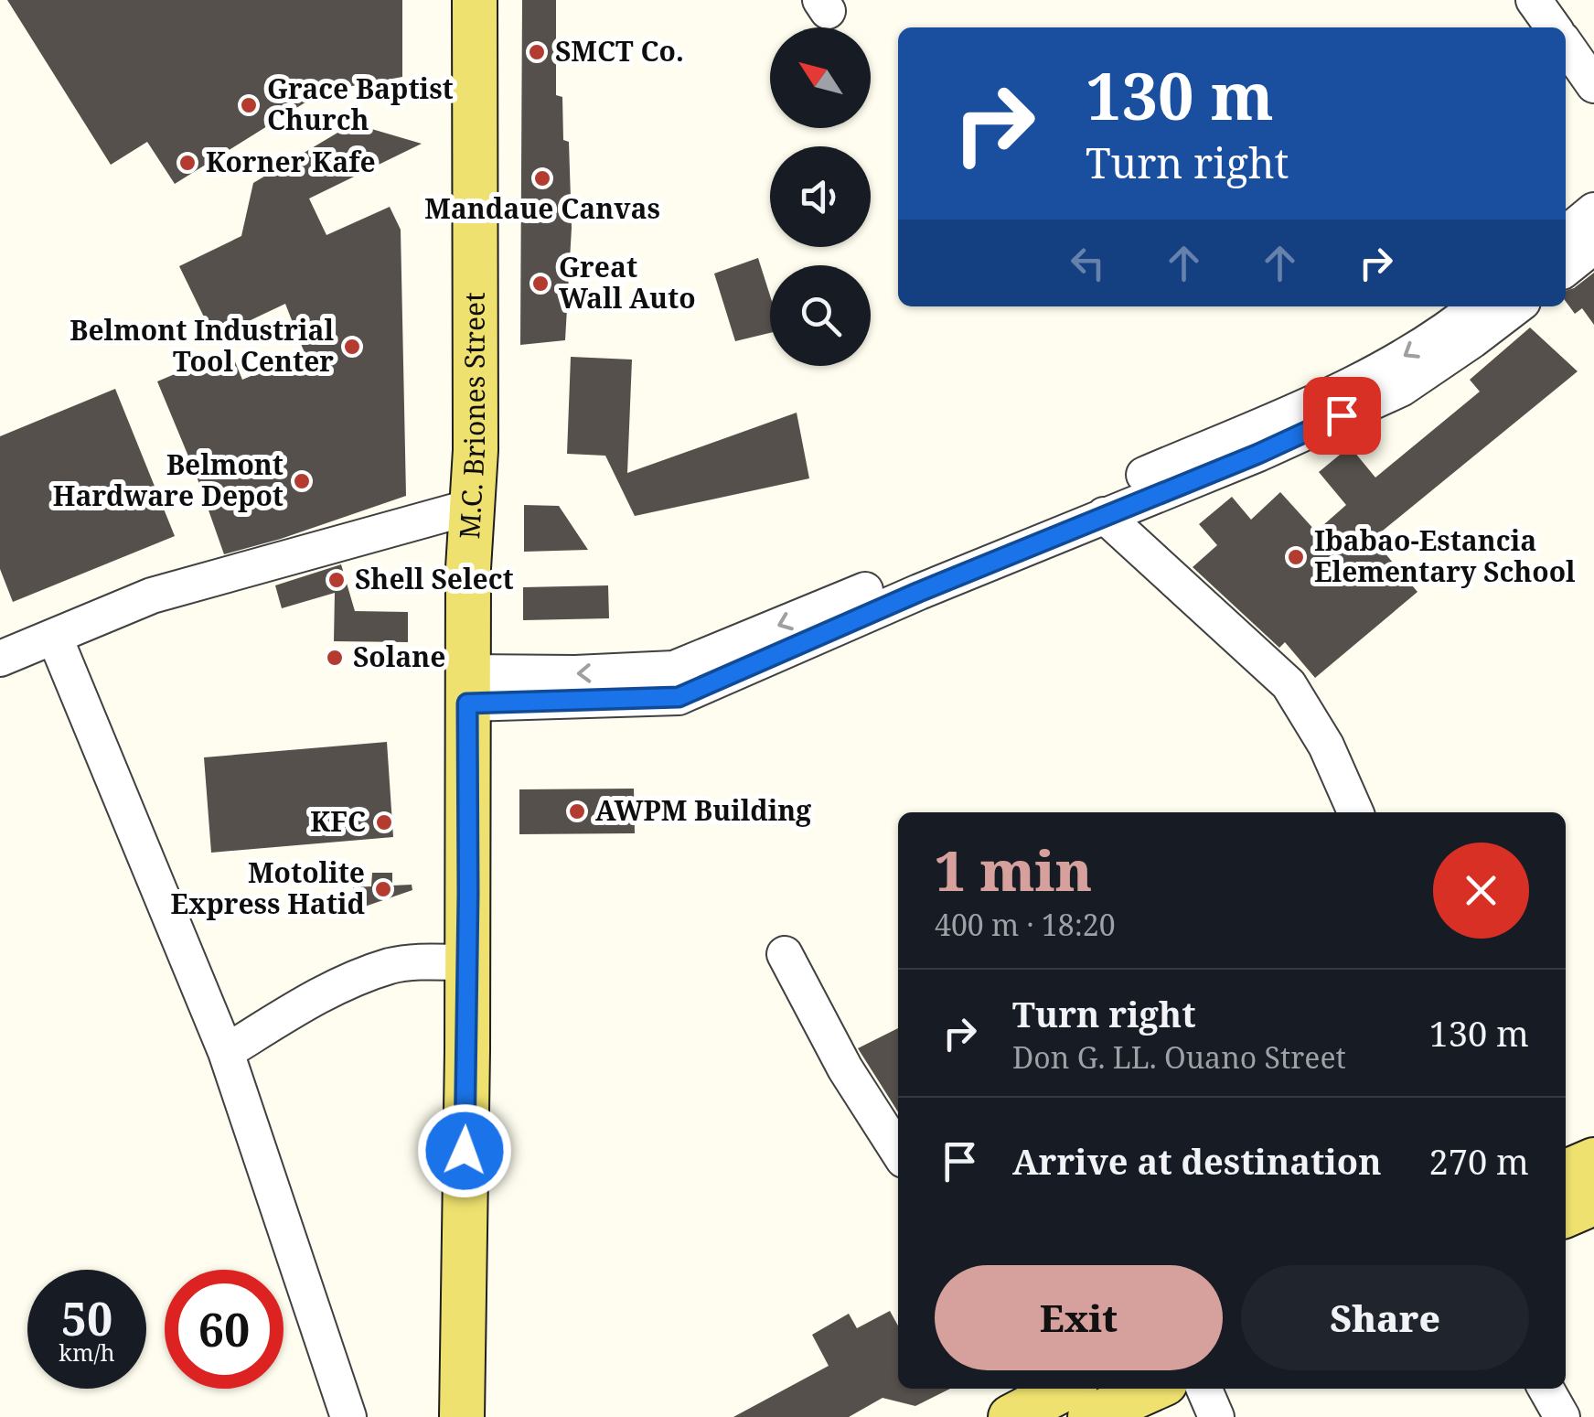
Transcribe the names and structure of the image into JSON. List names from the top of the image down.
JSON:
{
  "streets": {
    "main road": ["M.C. Briones Street"]
  },
  "places": [
    "SMCT Co.",
    "Grace Baptist Church",
    "Korner Kafe",
    "Mandaue Canvas",
    "Great Wall Auto",
    "Belmont Industrial Tool Center",
    "Belmont Hardware Depot",
    "Ibabao-Estancia Elementary School",
    "Shell Select",
    "Solane",
    "AWPM Building",
    "KFC",
    "Motolite Express Hatid"
  ],
  "north": "top left",
  "page": {
    "turn": ["130 m", "Turn right"],
    "heading": ["1 min", "400 m · 18:20"],
    "list": [
      {
        "name": "Turn right",
        "note": "Don G. LL. Ouano Street",
        "value": "130 m"
      },
      {
        "name": "Arrive at destination",
        "value": "270 m"
      }
    ],
    "buttons": ["Exit", "Share"],
    "speed": "50 km/h",
    "limit": "60"
  }
}
